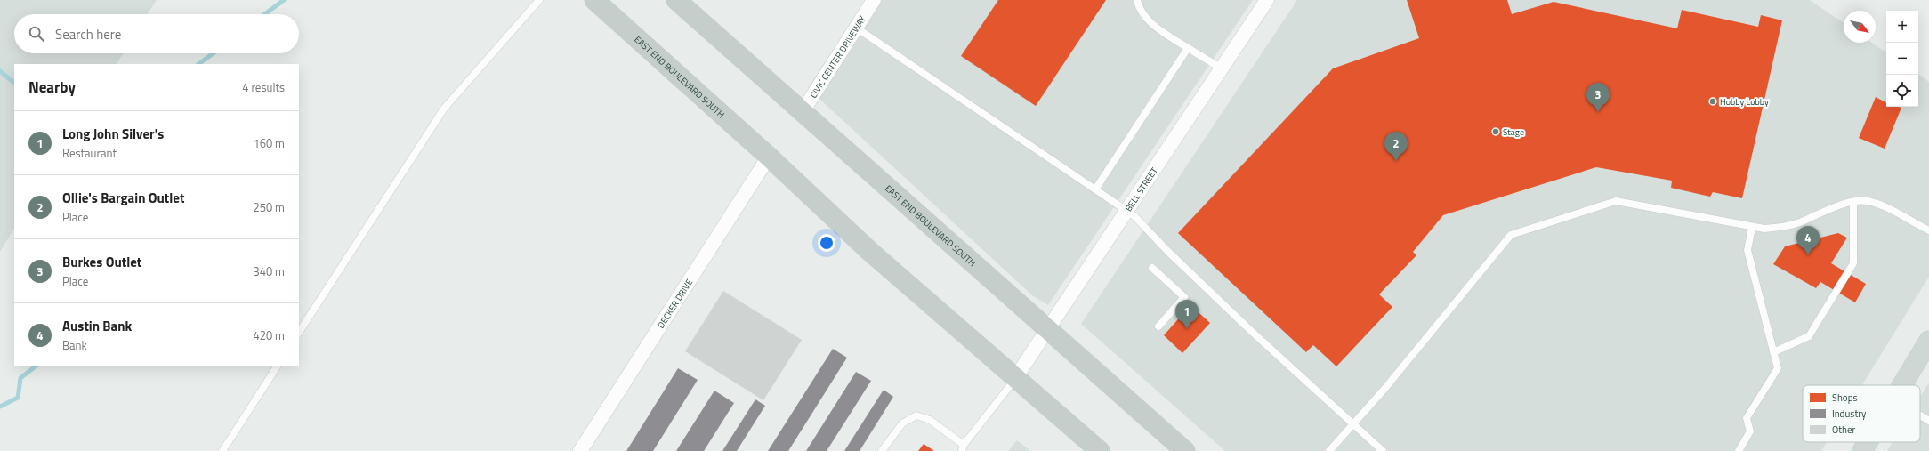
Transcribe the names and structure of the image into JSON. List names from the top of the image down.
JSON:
{
  "streets": {
    "highway": ["EAST END BOULEVARD SOUTH"],
    "street": ["CIVIC CENTER DRIVEWAY", "BELL STREET", "DECKER DRIVE"]
  },
  "crossings": [
    ["CIVIC CENTER DRIVEWAY", "EAST END BOULEVARD SOUTH"],
    ["EAST END BOULEVARD SOUTH", "BELL STREET"],
    ["EAST END BOULEVARD SOUTH", "DECKER DRIVE"]
  ],
  "places": ["Hobby Lobby", "Stage"],
  "legend": ["Shops", "Industry", "Other"],
  "north": "bottom right",
  "page": {
    "map_buttons": ["+", "−"],
    "search": "Search here",
    "heading": ["Nearby", "4 results"],
    "pins": [
      "3",
      "2",
      "4",
      "1"
    ],
    "list": [
      {
        "mark": "1",
        "name": "Long John Silver's",
        "note": "Restaurant",
        "value": "160 m"
      },
      {
        "mark": "2",
        "name": "Ollie's Bargain Outlet",
        "note": "Place",
        "value": "250 m"
      },
      {
        "mark": "3",
        "name": "Burkes Outlet",
        "note": "Place",
        "value": "340 m"
      },
      {
        "mark": "4",
        "name": "Austin Bank",
        "note": "Bank",
        "value": "420 m"
      }
    ]
  }
}
